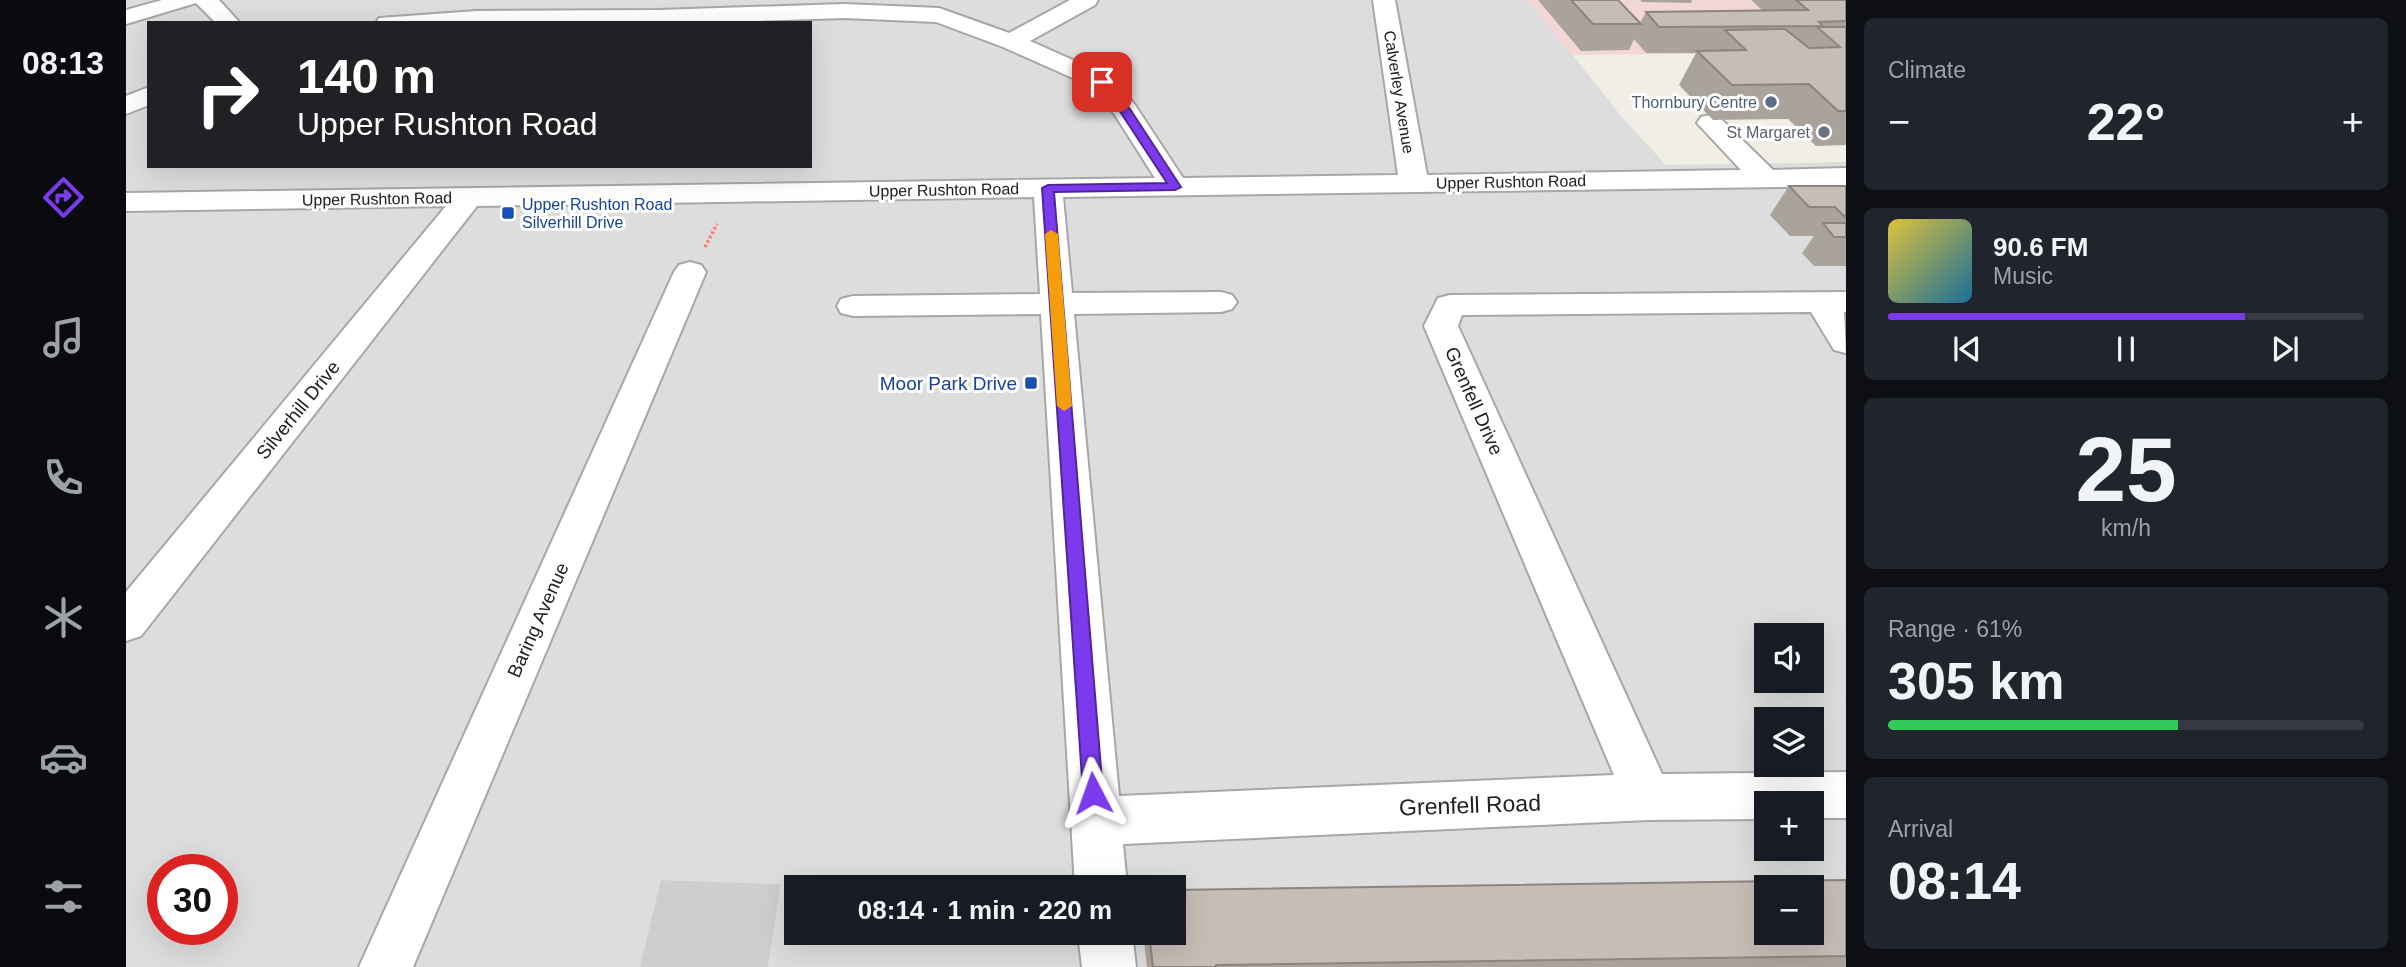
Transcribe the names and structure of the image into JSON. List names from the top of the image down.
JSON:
{
  "streets": {
    "street": [
      "Calverley Avenue",
      "Upper Rushton Road",
      "Grenfell Drive",
      "Silverhill Drive",
      "Baring Avenue",
      "Grenfell Road"
    ]
  },
  "crossings": [
    ["Calverley Avenue", "Upper Rushton Road"],
    ["Upper Rushton Road", "Silverhill Drive"],
    ["Grenfell Drive", "Grenfell Road"]
  ],
  "places": {
    "other": ["Thornbury Centre", "St Margaret"],
    "transit": ["Upper Rushton Road Silverhill Drive", "Moor Park Drive"]
  },
  "page": {
    "tabs": "08:13",
    "tile": [
      "Climate",
      ["25", "km/h"],
      ["Range · 61%", "305 km"],
      ["Arrival", "08:14"]
    ],
    "turn": ["140 m", "Upper Rushton Road"],
    "heat": ["−", "22°", "+"],
    "song": ["90.6 FM", "Music"],
    "map_buttons": ["+", "−"],
    "limit": "30",
    "trip": "08:14 · 1 min · 220 m"
  }
}
